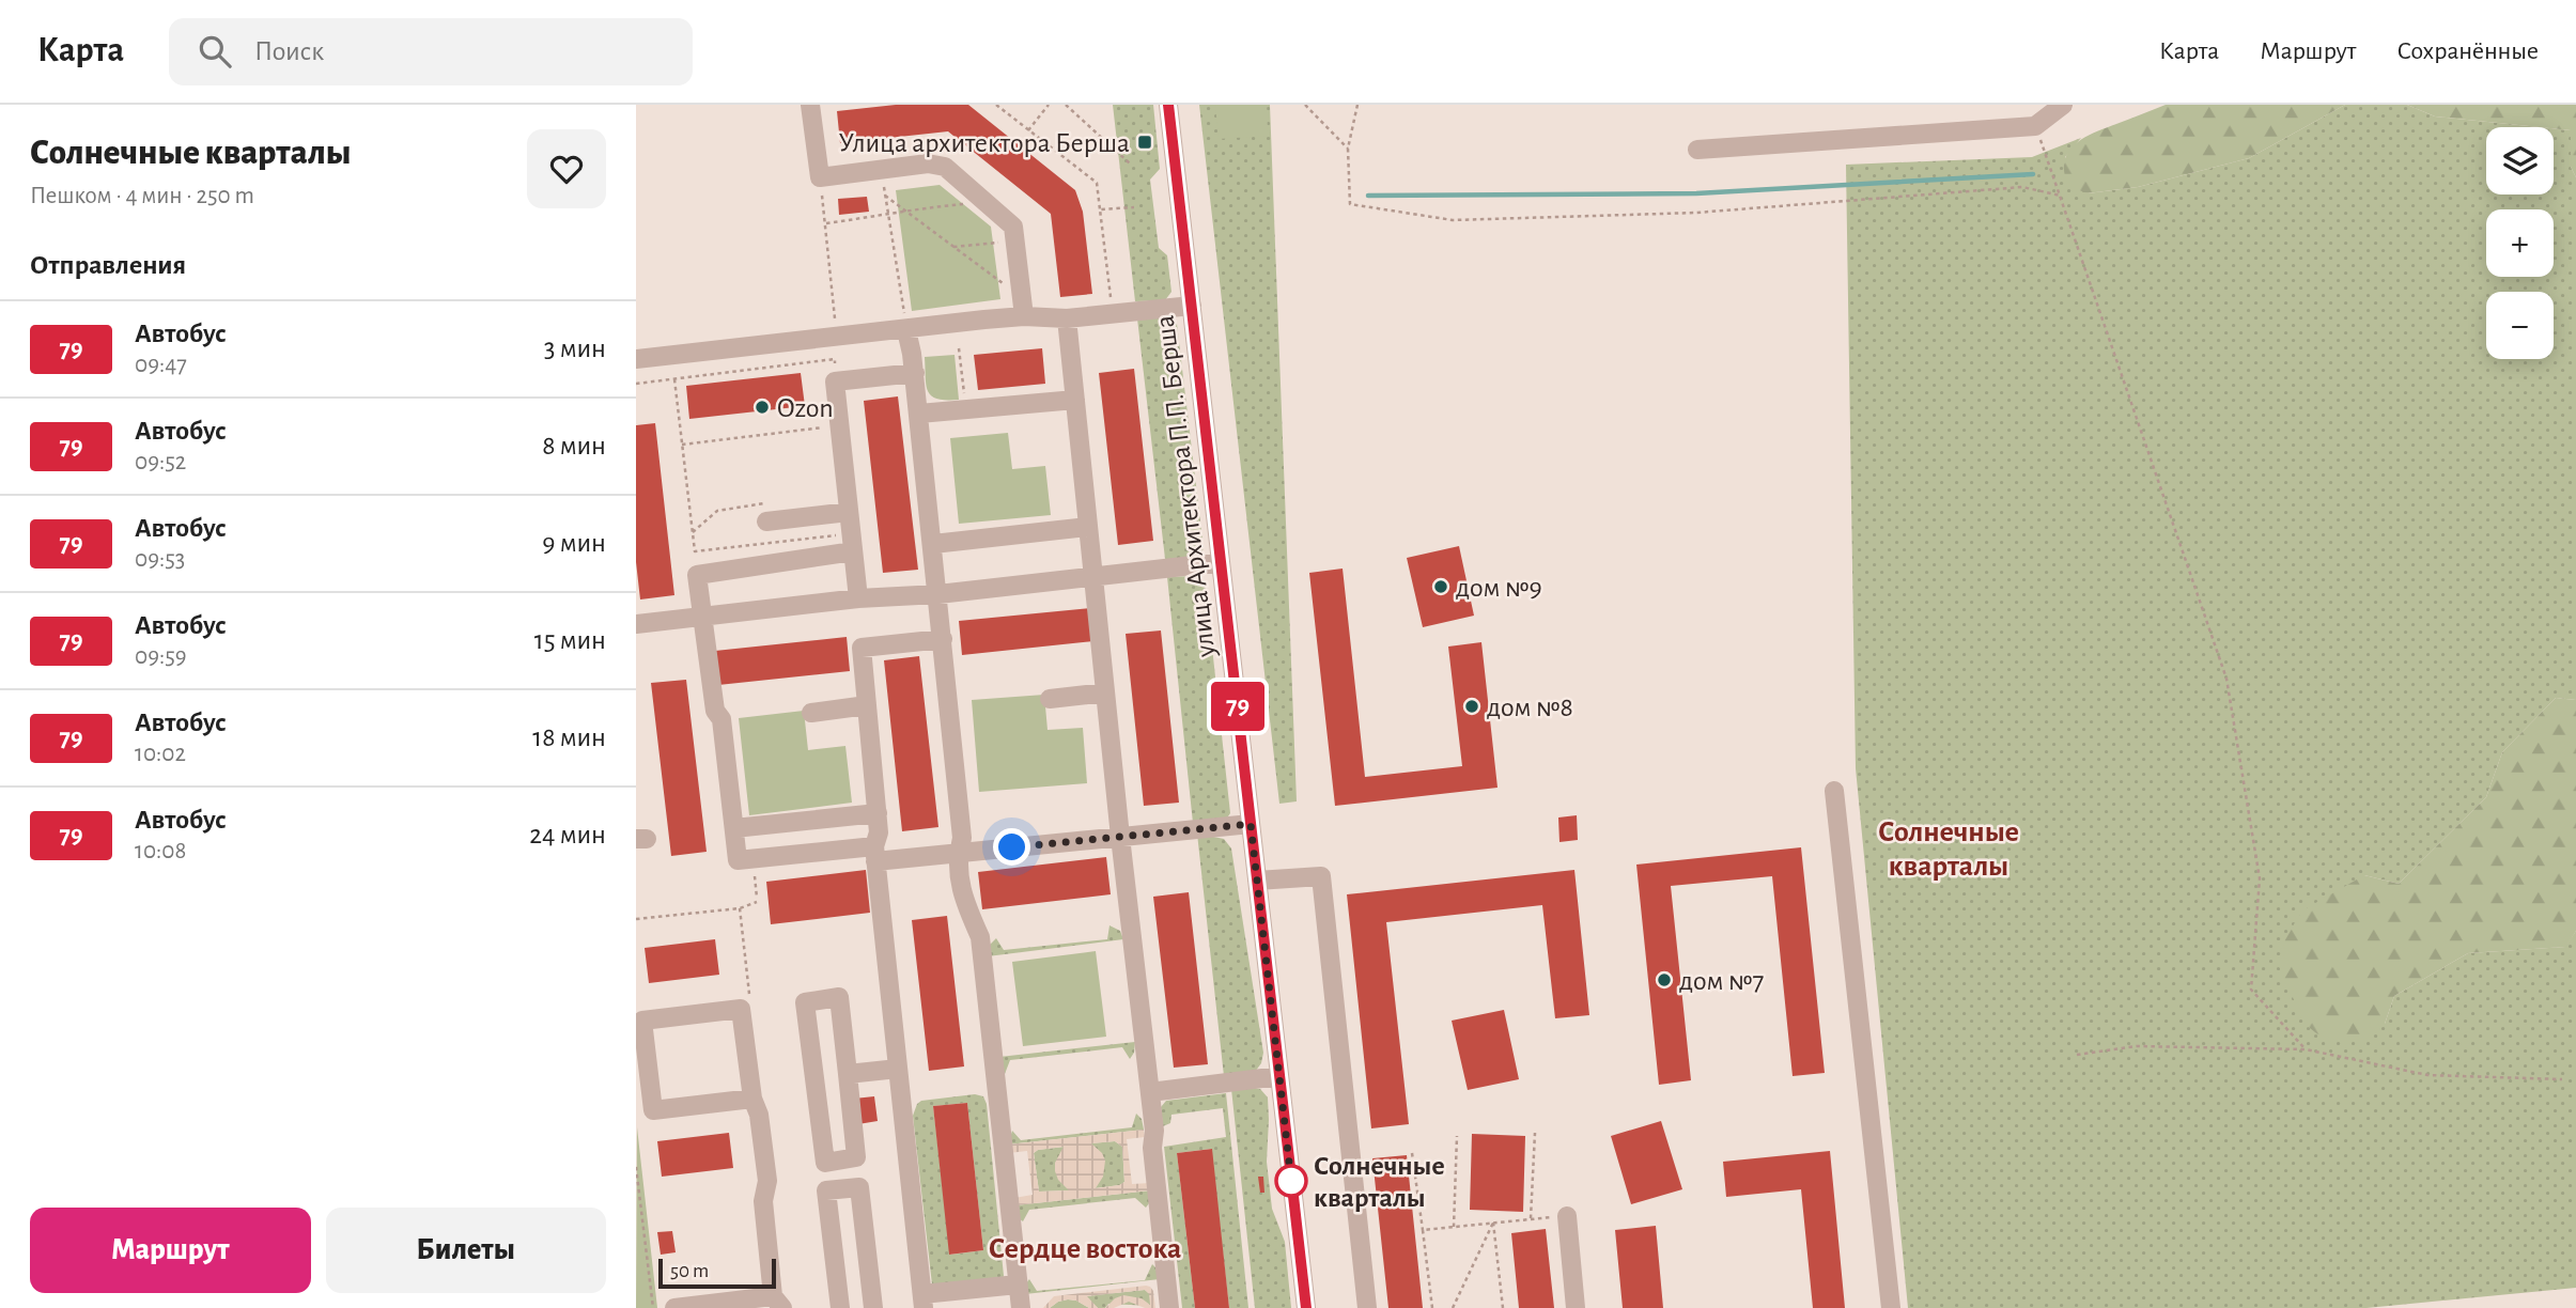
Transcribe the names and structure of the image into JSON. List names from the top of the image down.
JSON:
{
  "streets": {
    "street": ["улица Архитектора П.П. Берша"]
  },
  "districts": ["Солнечные кварталы", "Сердце востока"],
  "places": {
    "transit": ["Улица архитектора Берша"],
    "other": [
      "Ozon",
      "дом №9",
      "дом №8",
      "дом №7",
      "Солнечные кварталы"
    ]
  },
  "lines": ["bus line 79"],
  "scale_bar": "50 m",
  "page": {
    "header": "Карта",
    "search": "Поиск",
    "nav": ["Карта", "Маршрут", "Сохранённые"],
    "heading": [
      ["Солнечные кварталы", "Пешком · 4 мин · 250 m"],
      "Отправления"
    ],
    "on_map": "79",
    "map_buttons": ["+", "−"],
    "list": [
      {
        "mark": "79",
        "name": "Автобус",
        "note": "09:47",
        "value": "3 мин"
      },
      {
        "mark": "79",
        "name": "Автобус",
        "note": "09:52",
        "value": "8 мин"
      },
      {
        "mark": "79",
        "name": "Автобус",
        "note": "09:53",
        "value": "9 мин"
      },
      {
        "mark": "79",
        "name": "Автобус",
        "note": "09:59",
        "value": "15 мин"
      },
      {
        "mark": "79",
        "name": "Автобус",
        "note": "10:02",
        "value": "18 мин"
      },
      {
        "mark": "79",
        "name": "Автобус",
        "note": "10:08",
        "value": "24 мин"
      }
    ],
    "buttons": ["Маршрут", "Билеты"],
    "scale": "50 m"
  }
}
